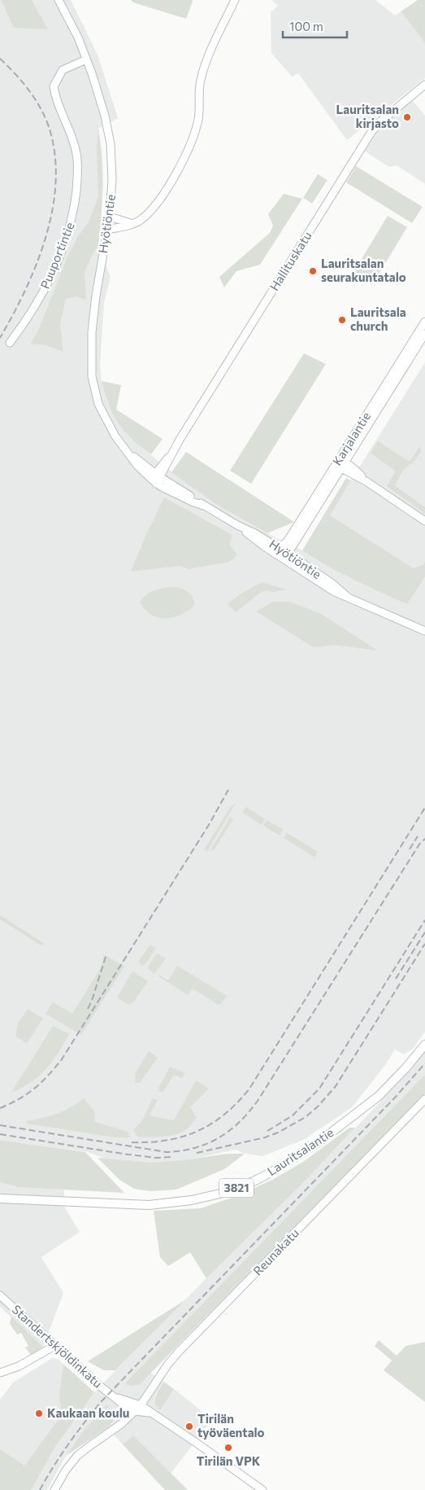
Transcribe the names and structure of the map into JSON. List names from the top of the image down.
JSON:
{
  "streets": {
    "main road": [
      "Hyötiöntie",
      "Puuportintie",
      "Hallituskatu",
      "Karjalantie",
      "Lauritsalantie",
      "3821",
      "Reunakatu",
      "Standertskjöldinkatu"
    ]
  },
  "crossings": [
    ["Hyötiöntie", "Puuportintie"],
    ["Hyötiöntie", "Hallituskatu"],
    ["Hyötiöntie", "Karjalantie"],
    ["Reunakatu", "Standertskjöldinkatu"]
  ],
  "places": [
    "Lauritsalan kirjasto",
    "Lauritsalan seurakuntatalo",
    "Lauritsala church",
    "Kaukaan koulu",
    "Tirilän työväentalo",
    "Tirilän VPK"
  ],
  "scale_bar": "100 m"
}
